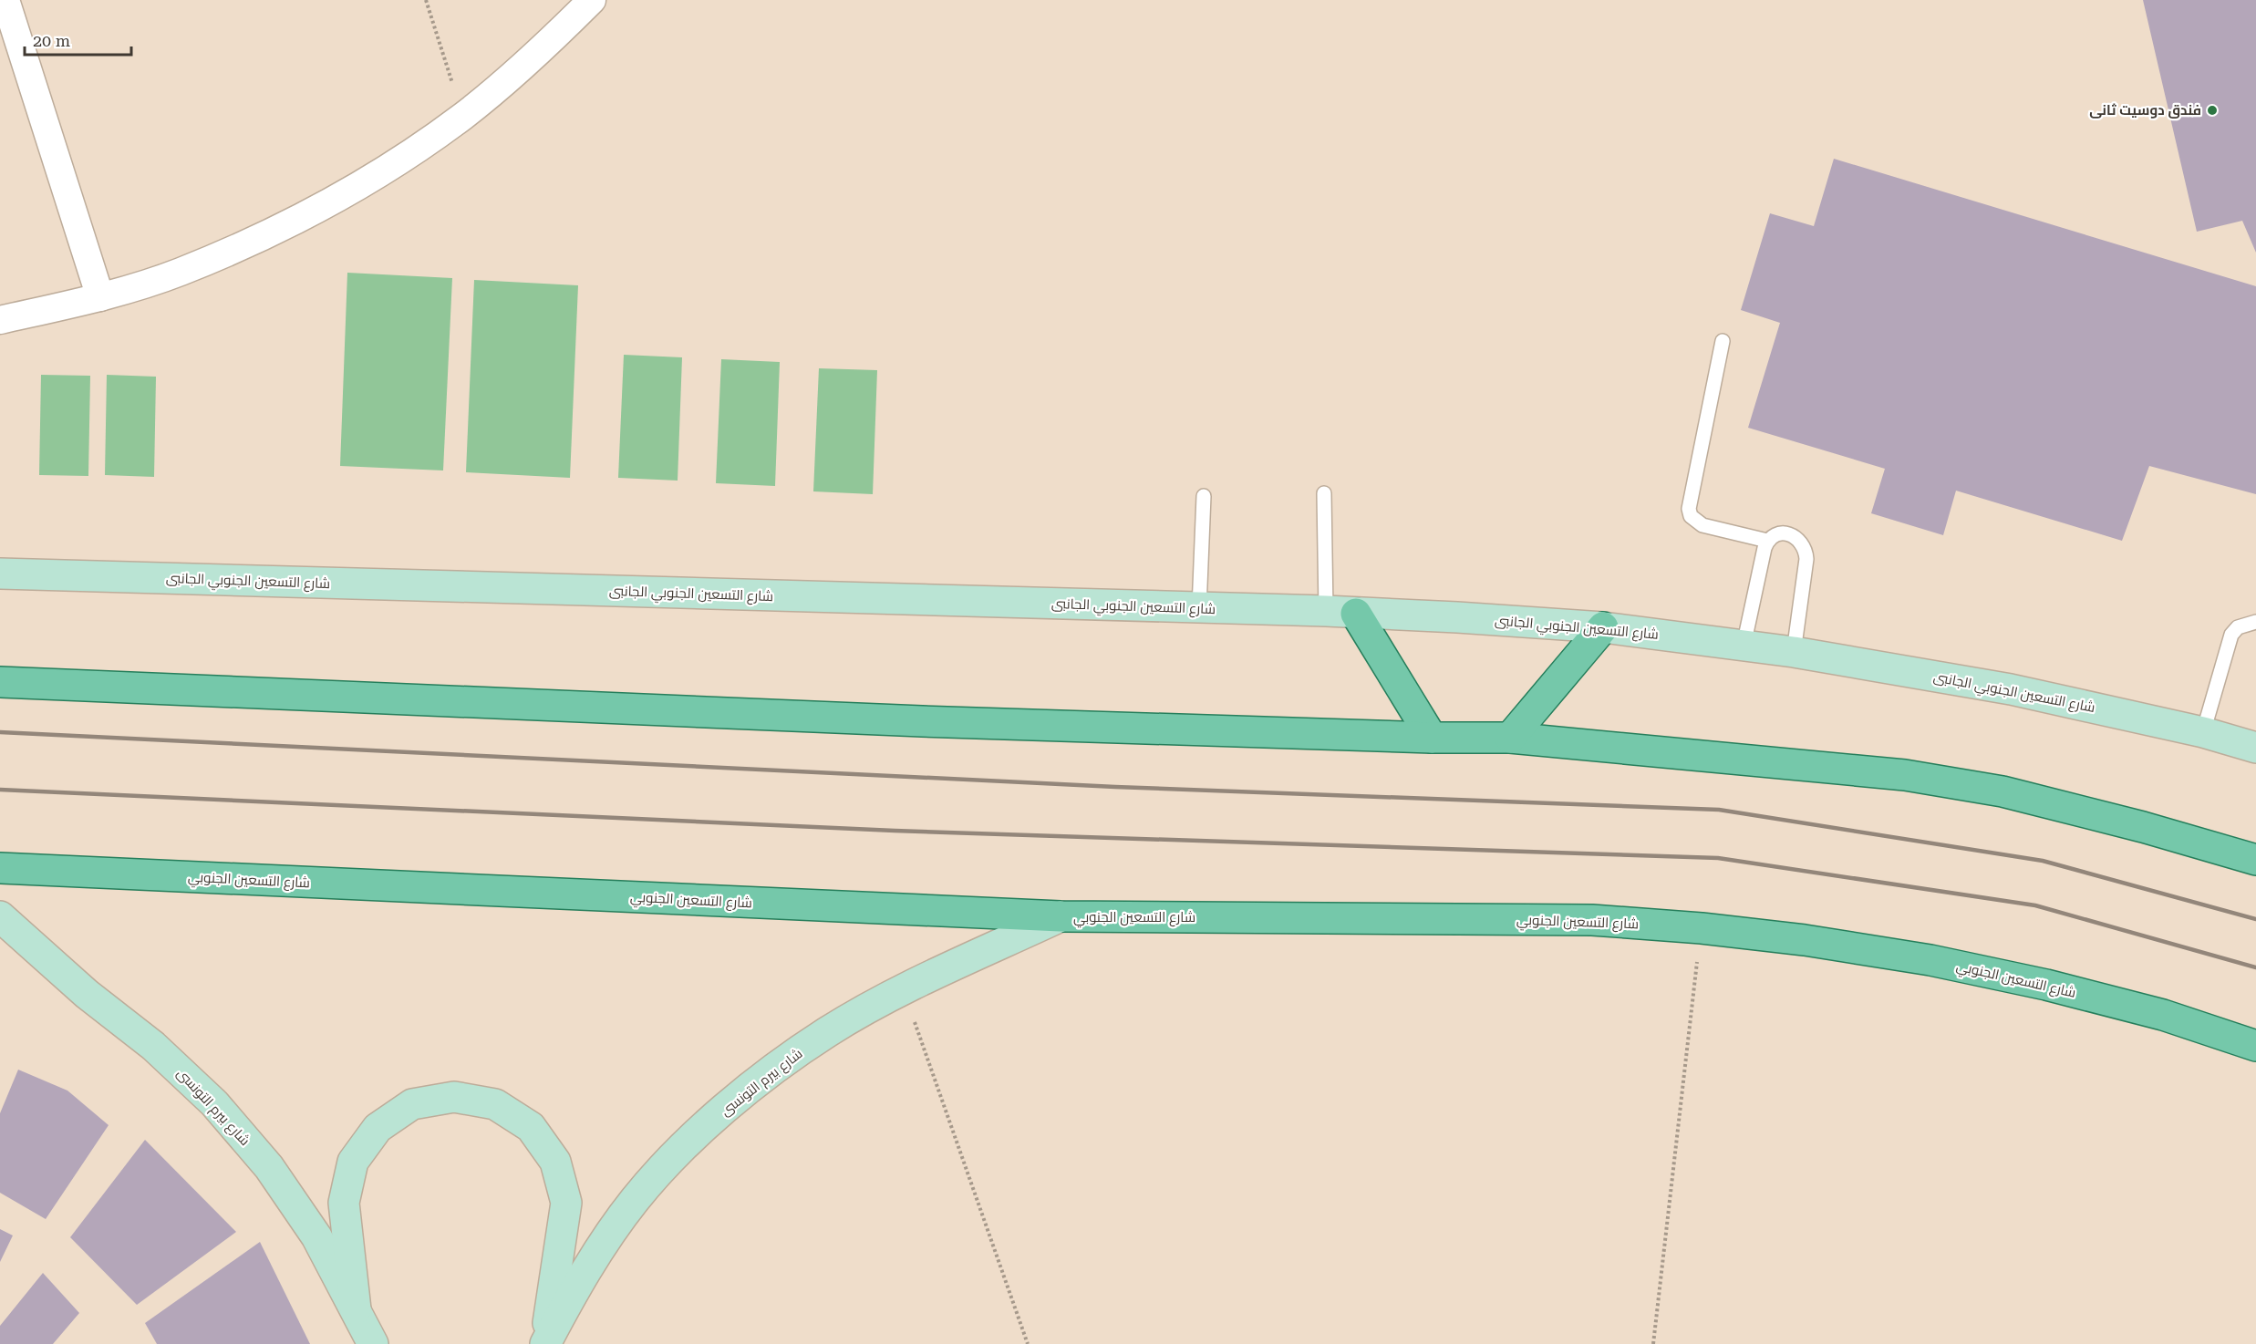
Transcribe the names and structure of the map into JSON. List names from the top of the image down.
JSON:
{
  "streets": {
    "main road": ["شارع التسعين الجنوبي"],
    "street": ["شارع التسعين الجنوبي الجانبى", "شارع بيرم التونسى"]
  },
  "crossings": [
    ["شارع التسعين الجنوبي", "شارع بيرم التونسى"]
  ],
  "places": ["فندق دوسيت ثانى"],
  "scale_bar": "20 m"
}
